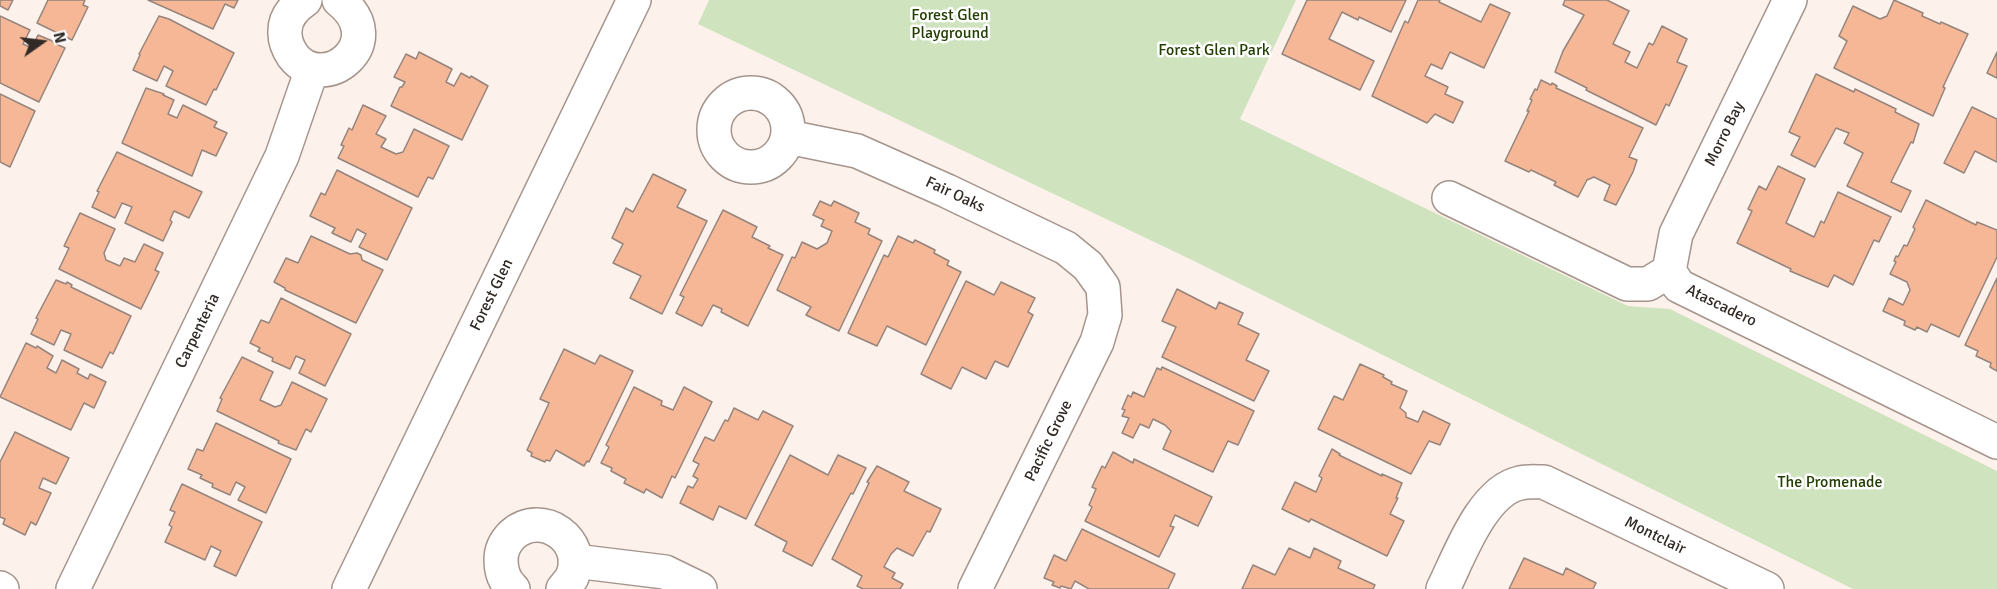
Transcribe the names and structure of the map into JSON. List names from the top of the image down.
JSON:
{
  "streets": {
    "street": [
      "Morro Bay",
      "Fair Oaks",
      "Forest Glen",
      "Atascadero",
      "Carpenteria",
      "Pacific Grove",
      "Montclair"
    ]
  },
  "crossings": [
    ["Morro Bay", "Atascadero"],
    ["Fair Oaks", "Pacific Grove"]
  ],
  "parks": ["Forest Glen Playground", "Forest Glen Park", "The Promenade"],
  "north": "right"
}
